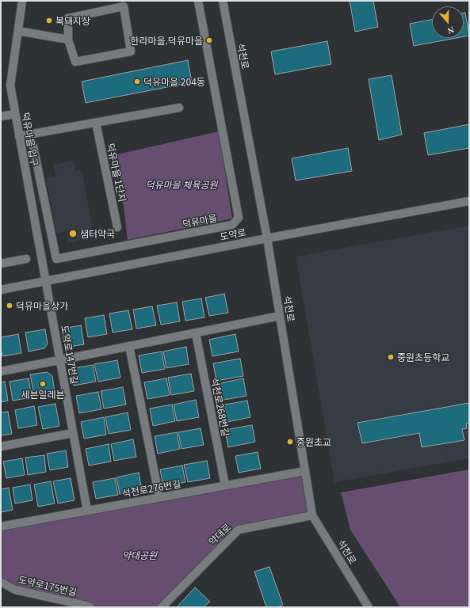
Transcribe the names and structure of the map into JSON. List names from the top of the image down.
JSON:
{
  "streets": {
    "street": [
      "석천로",
      "덕유마을 입구",
      "덕유마을 1단지",
      "덕유마을",
      "도약로",
      "도약로147번길",
      "석천로268번길",
      "석천로276번길",
      "약대로",
      "도약로175번길"
    ]
  },
  "crossings": [
    ["석천로", "도약로"],
    ["석천로", "석천로276번길"],
    ["석천로", "약대로"],
    ["덕유마을 입구", "도약로"],
    ["덕유마을 입구", "도약로147번길"],
    ["도약로", "도약로147번길"],
    ["도약로147번길", "석천로276번길"],
    ["석천로268번길", "석천로276번길"]
  ],
  "parks": ["덕유마을 체육공원", "약대공원"],
  "places": [
    "복돼지상",
    "한라마을.덕유마을",
    "덕유마을 204동",
    "샘터약국",
    "덕유마을상가",
    "중원초등학교",
    "세븐일레븐",
    "중원초교"
  ],
  "north": "bottom"
}
